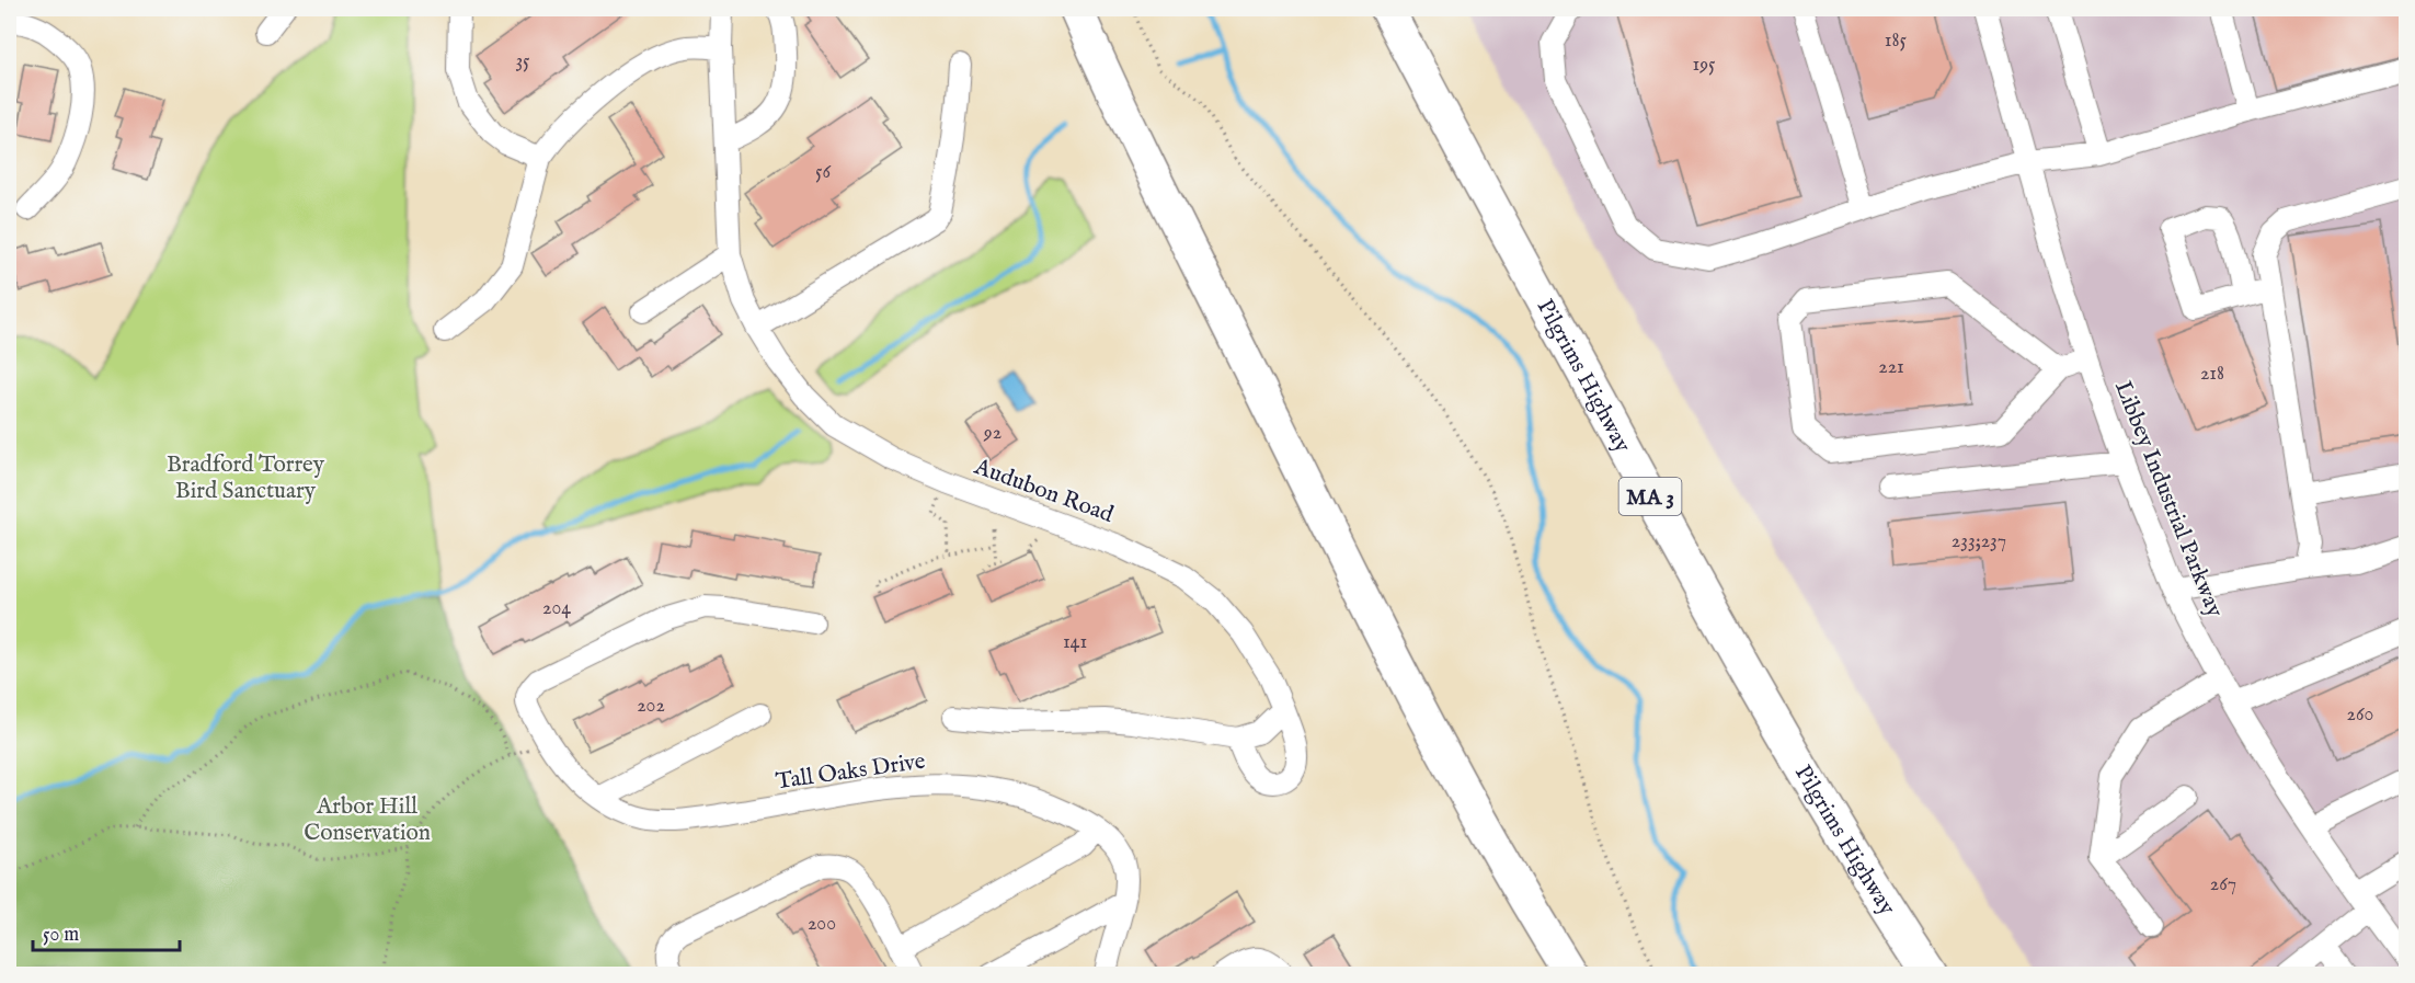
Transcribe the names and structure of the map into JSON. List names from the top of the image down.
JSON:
{
  "streets": {
    "highway": ["Pilgrims Highway", "MA 3"],
    "street": ["Audubon Road", "Libbey Industrial Parkway", "Tall Oaks Drive"]
  },
  "parks": ["Bradford Torrey Bird Sanctuary", "Arbor Hill Conservation"],
  "house_numbers": [
    "185",
    "35",
    "195",
    "56",
    "221",
    "218",
    "92",
    "233;237",
    "204",
    "141",
    "202",
    "260",
    "267",
    "200"
  ],
  "scale_bar": "50 m"
}
